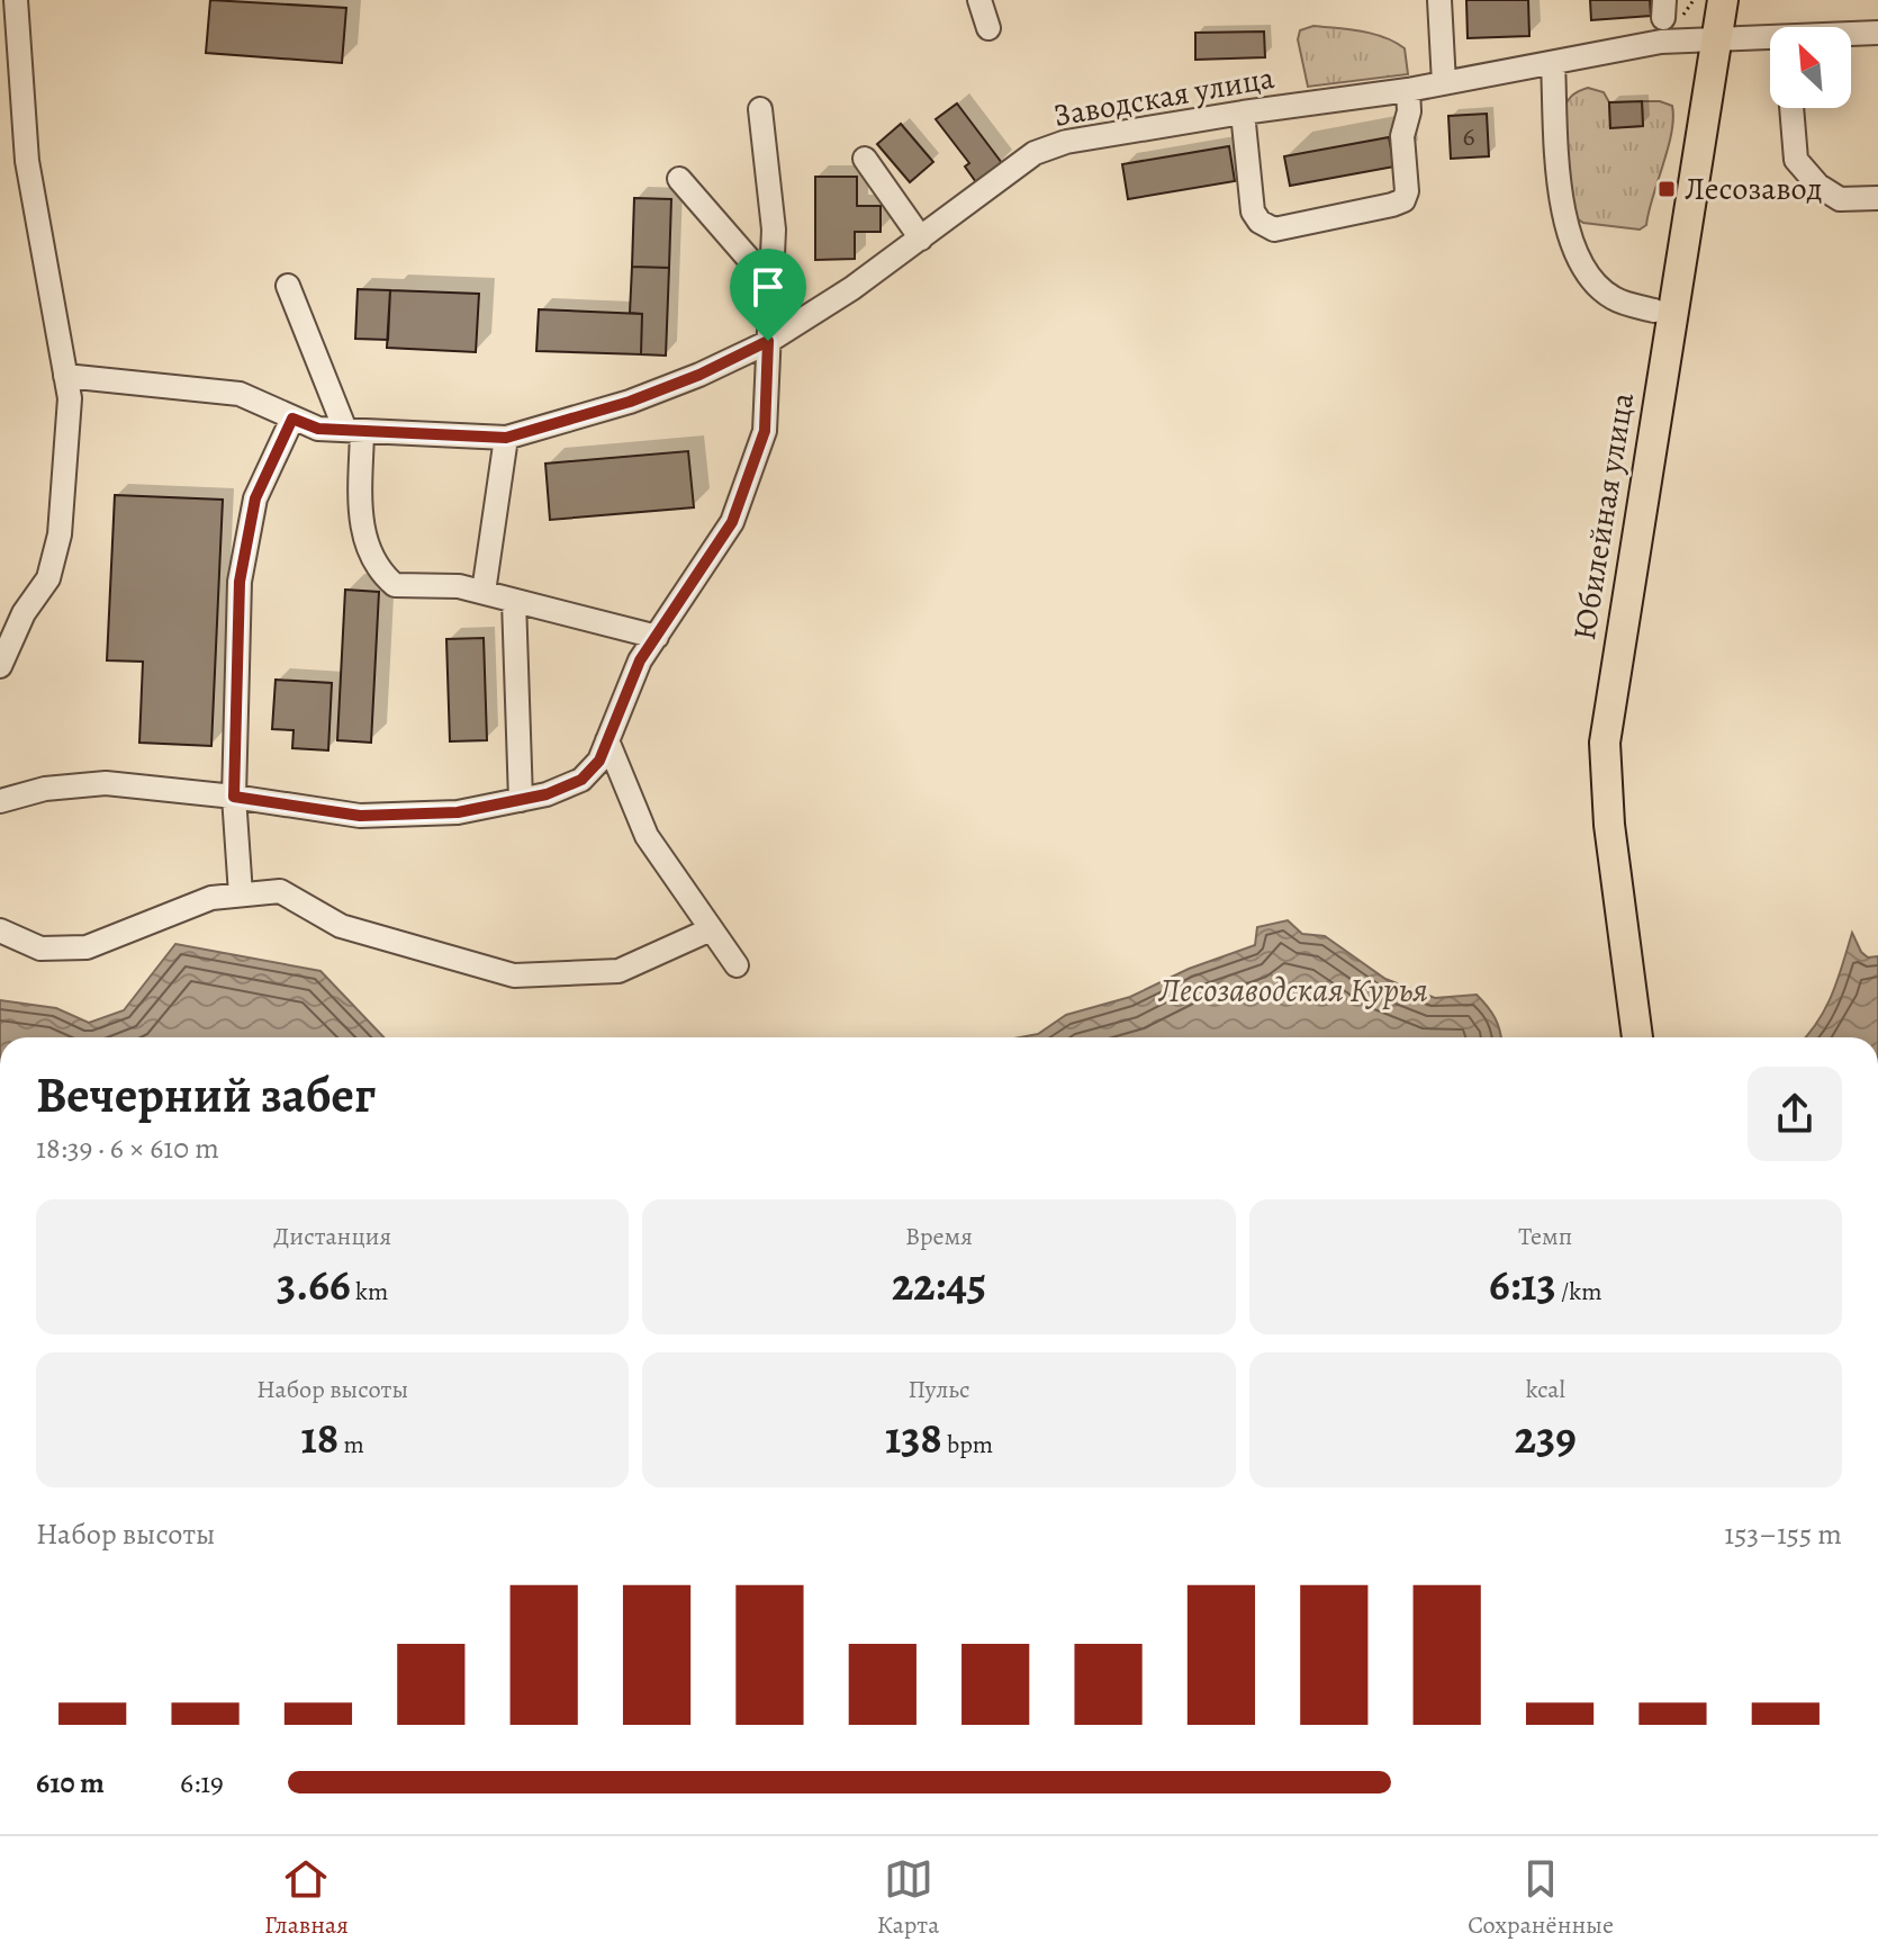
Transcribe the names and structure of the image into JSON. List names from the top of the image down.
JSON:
{
  "streets": {
    "main road": ["Юбилейная улица"],
    "street": ["Заводская улица"]
  },
  "crossings": [
    ["Заводская улица", "Юбилейная улица"]
  ],
  "water": ["Лесозаводская Курья"],
  "places": {
    "transit": ["Лесозавод"]
  },
  "house_numbers": ["6"],
  "north": "top left",
  "page": {
    "heading": ["Вечерний забег", "18:39 · 6 × 610 m"],
    "stats": [
      ["Дистанция", "3.66 km"],
      ["Время", "22:45"],
      ["Темп", "6:13 /km"],
      ["Набор высоты", "18 m"],
      ["Пульс", "138 bpm"],
      ["kcal", "239"]
    ],
    "chart": ["Набор высоты", "153–155 m"],
    "list": [
      {
        "name": "610 m",
        "note": "6:19"
      }
    ],
    "tabs": ["Главная", "Карта", "Сохранённые"]
  }
}
